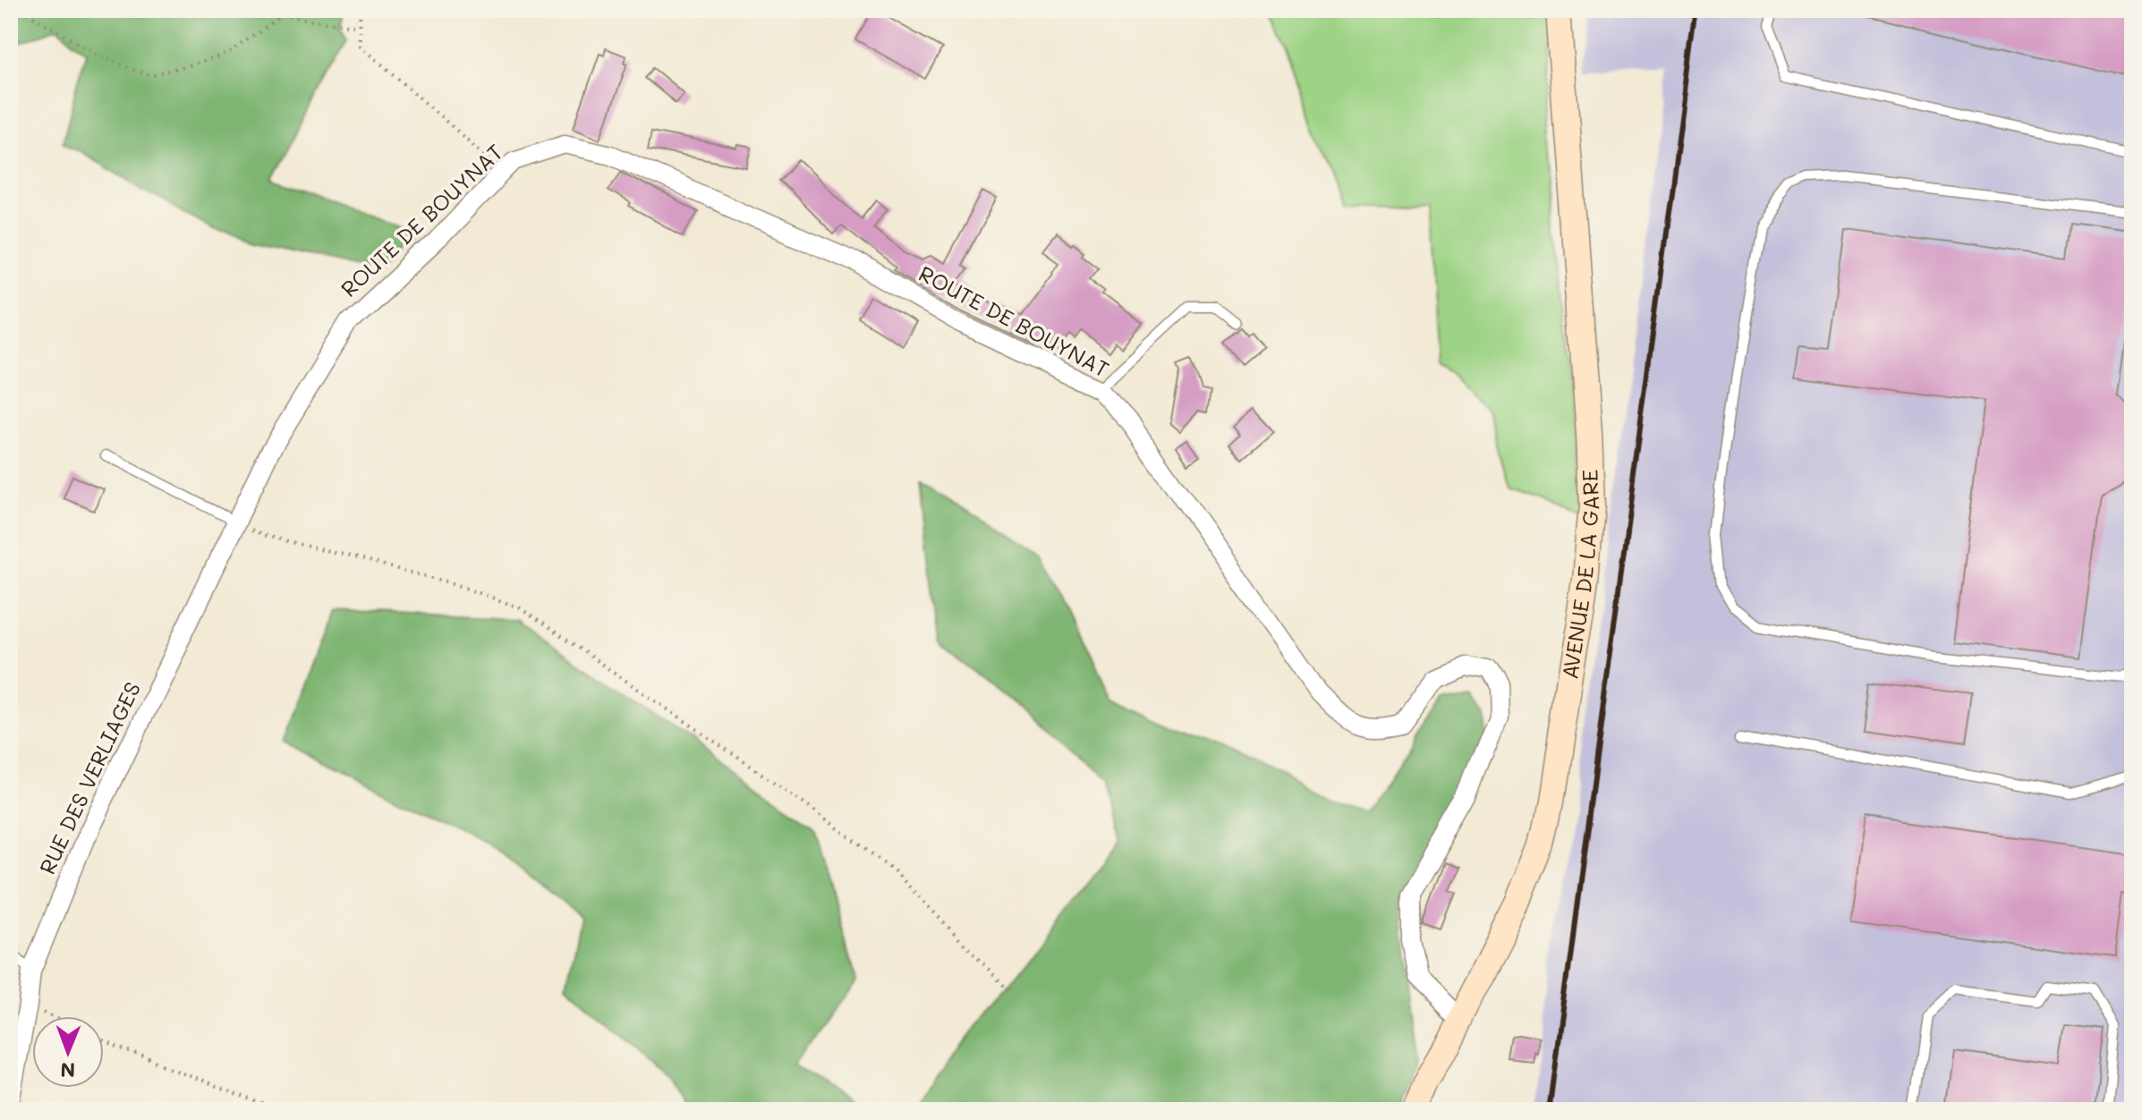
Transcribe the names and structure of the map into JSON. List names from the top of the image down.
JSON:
{
  "streets": {
    "street": ["ROUTE DE BOUYNAT", "AVENUE DE LA GARE", "RUE DES VERLIAGES"]
  },
  "crossings": [
    ["ROUTE DE BOUYNAT", "AVENUE DE LA GARE"],
    ["ROUTE DE BOUYNAT", "RUE DES VERLIAGES"]
  ],
  "north": "bottom"
}
